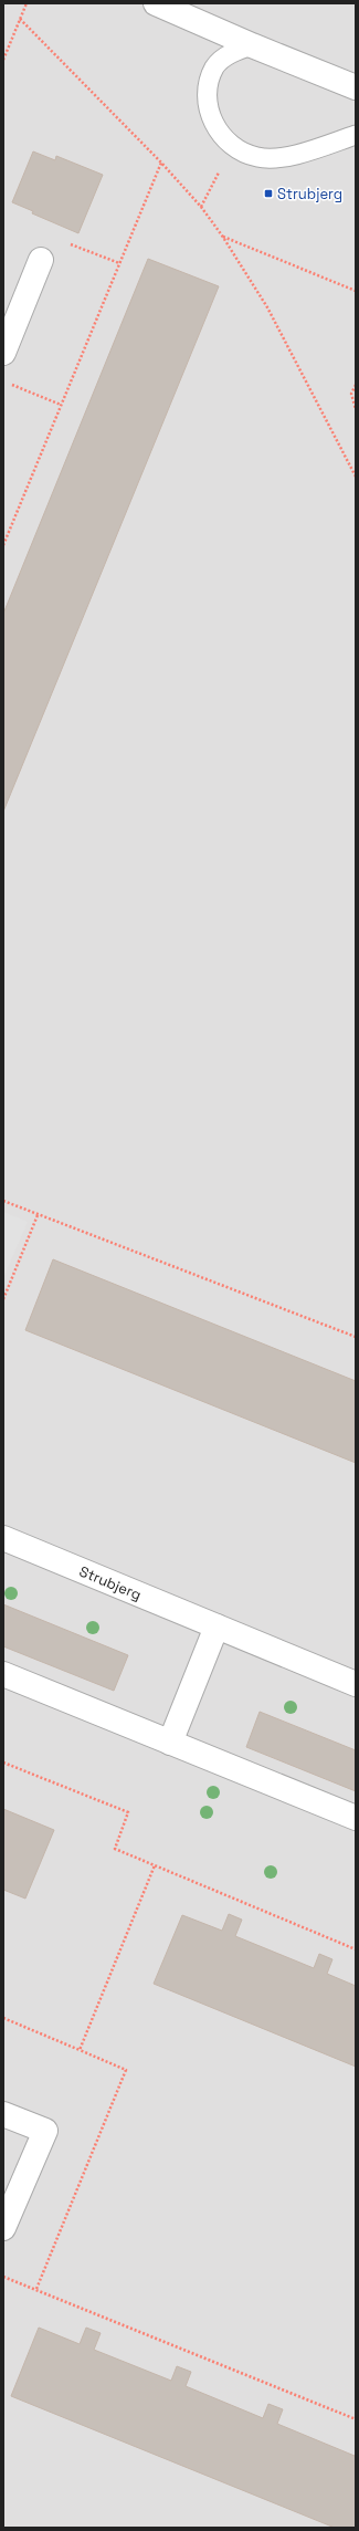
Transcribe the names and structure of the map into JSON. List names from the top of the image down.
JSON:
{
  "streets": {
    "street": ["Strubjerg"]
  },
  "places": {
    "transit": ["Strubjerg"]
  }
}
